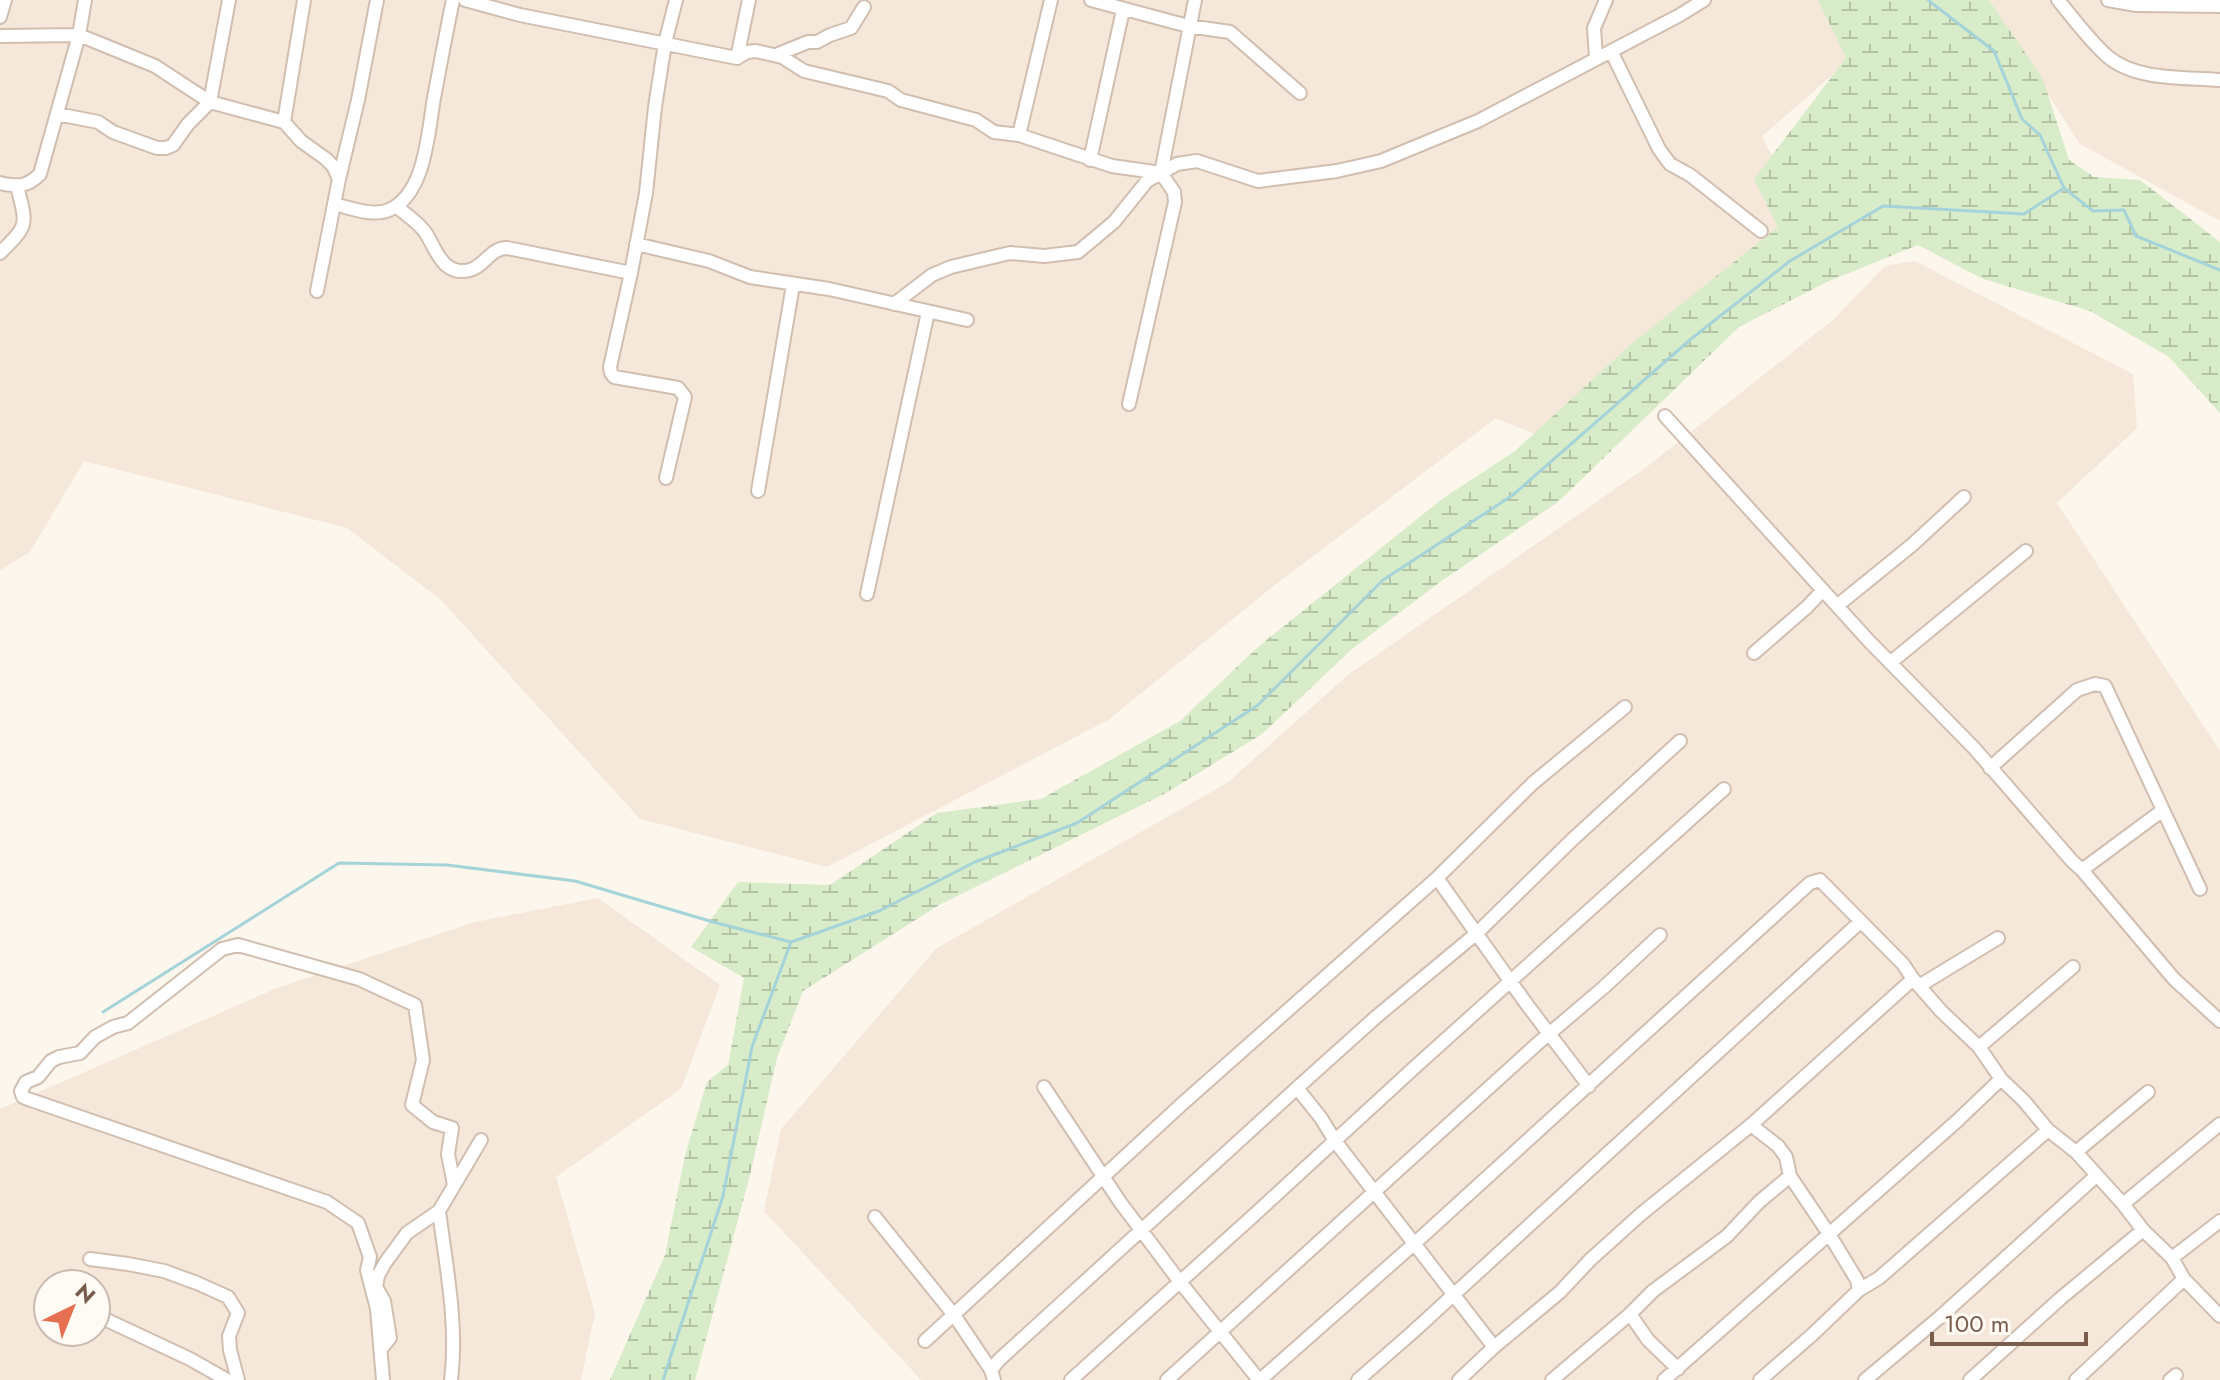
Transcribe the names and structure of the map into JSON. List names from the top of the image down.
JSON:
{
  "scale_bar": "100 m",
  "north": "top right"
}
